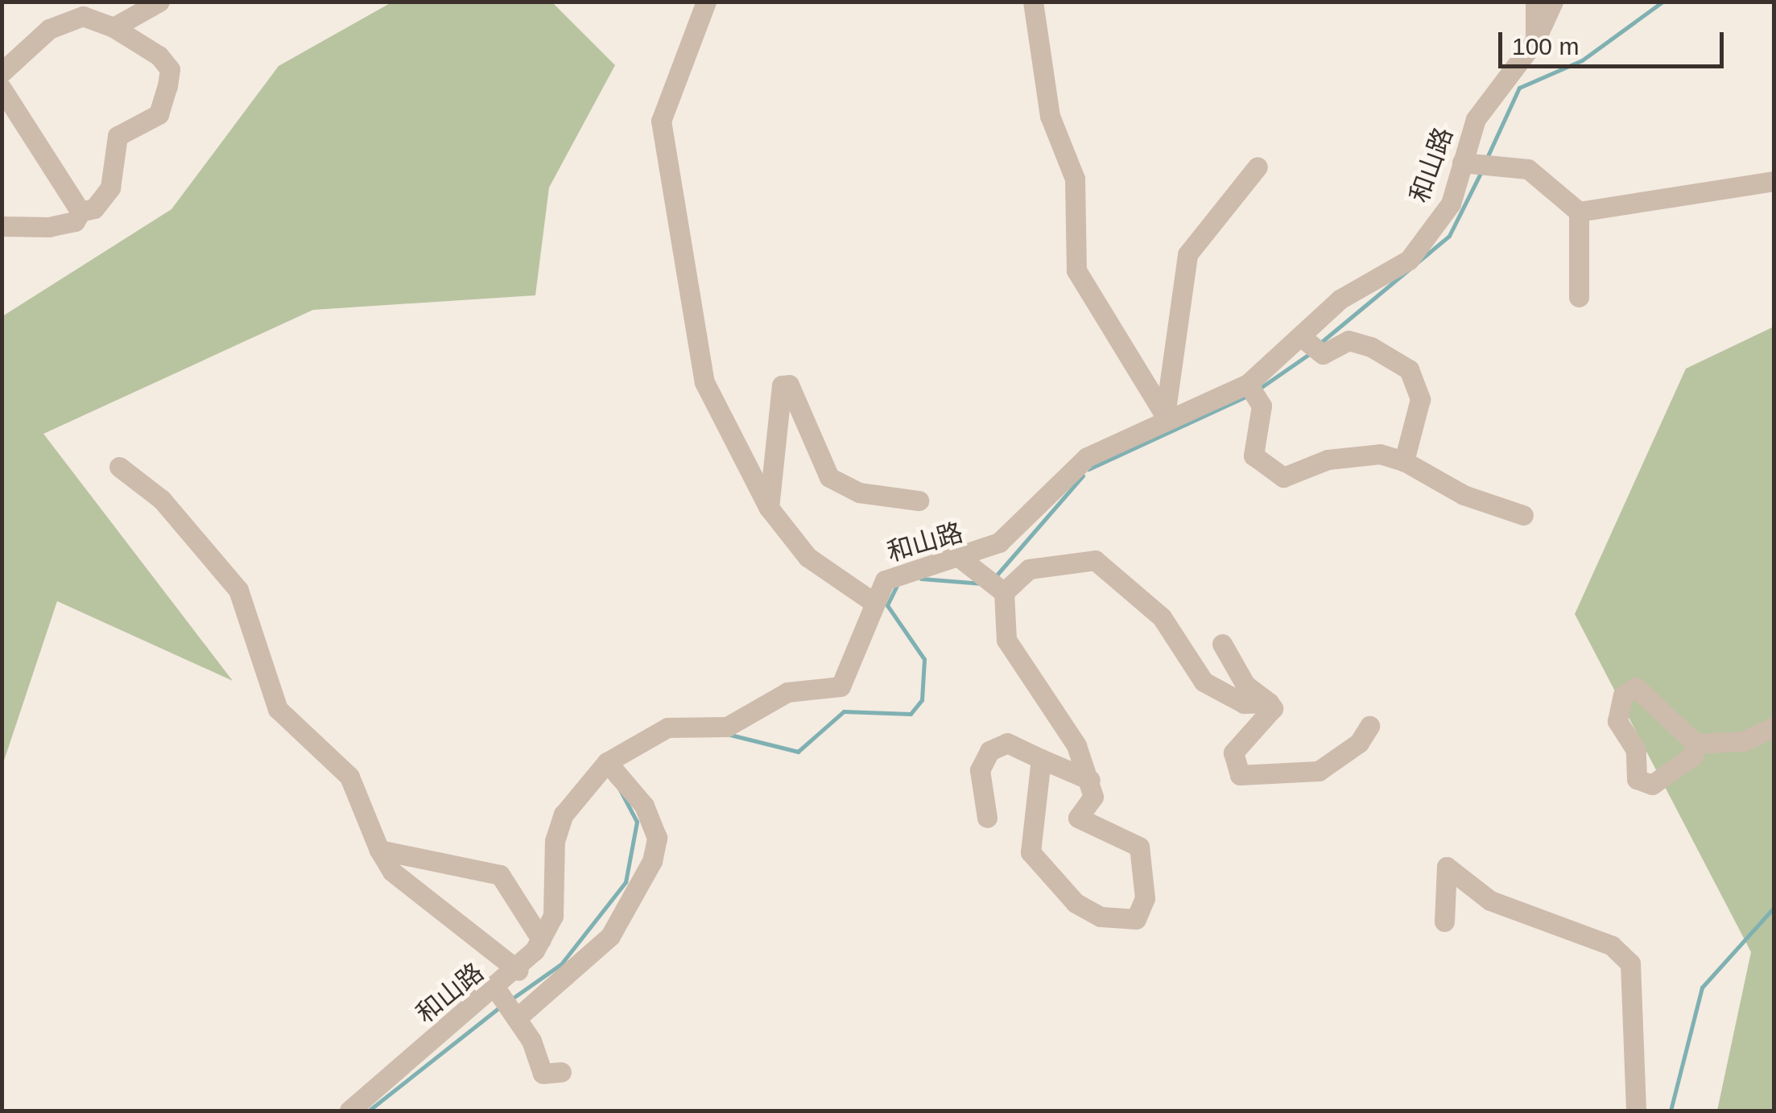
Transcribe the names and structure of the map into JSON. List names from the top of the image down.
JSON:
{
  "streets": {
    "street": ["和山路"]
  },
  "scale_bar": "100 m"
}
